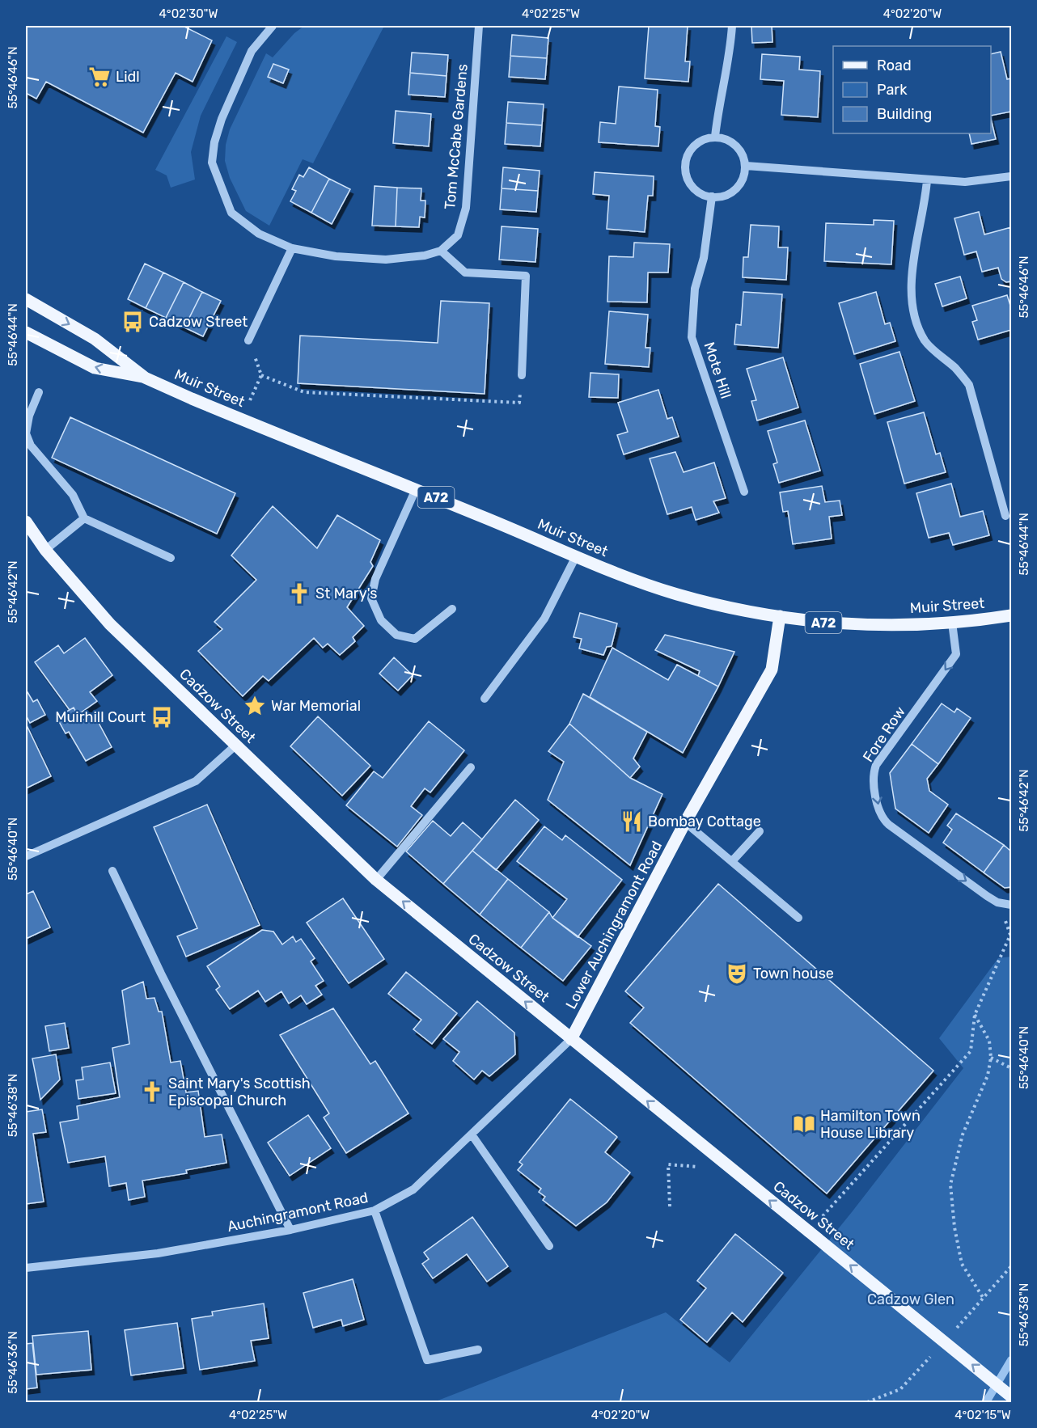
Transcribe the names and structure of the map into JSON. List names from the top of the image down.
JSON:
{
  "streets": {
    "main road": [
      "Muir Street",
      "A72",
      "Cadzow Street",
      "Lower Auchingramont Road"
    ],
    "street": [
      "Tom McCabe Gardens",
      "Mote Hill",
      "Fore Row",
      "Auchingramont Road"
    ]
  },
  "crossings": [
    ["Muir Street", "Fore Row"],
    ["Muir Street", "Lower Auchingramont Road"],
    ["Cadzow Street", "Lower Auchingramont Road"],
    ["Cadzow Street", "Auchingramont Road"],
    ["Lower Auchingramont Road", "Auchingramont Road"]
  ],
  "one_way": ["Cadzow Street"],
  "parks": ["Cadzow Glen"],
  "places": {
    "supermarket": ["Lidl"],
    "bus stop": ["Cadzow Street", "Muirhill Court"],
    "church": ["St Mary's", "Saint Mary's Scottish Episcopal Church"],
    "place": ["War Memorial"],
    "restaurant": ["Bombay Cottage"],
    "theatre": ["Town house"],
    "library": ["Hamilton Town House Library"]
  },
  "legend": ["Road", "Park", "Building"],
  "coordinates": [
    "4°02'30\"W",
    "4°02'25\"W",
    "4°02'20\"W",
    "55°46'46\"N",
    "55°46'44\"N",
    "55°46'42\"N",
    "55°46'40\"N",
    "55°46'38\"N",
    "55°46'36\"N",
    "4°02'15\"W"
  ]
}
